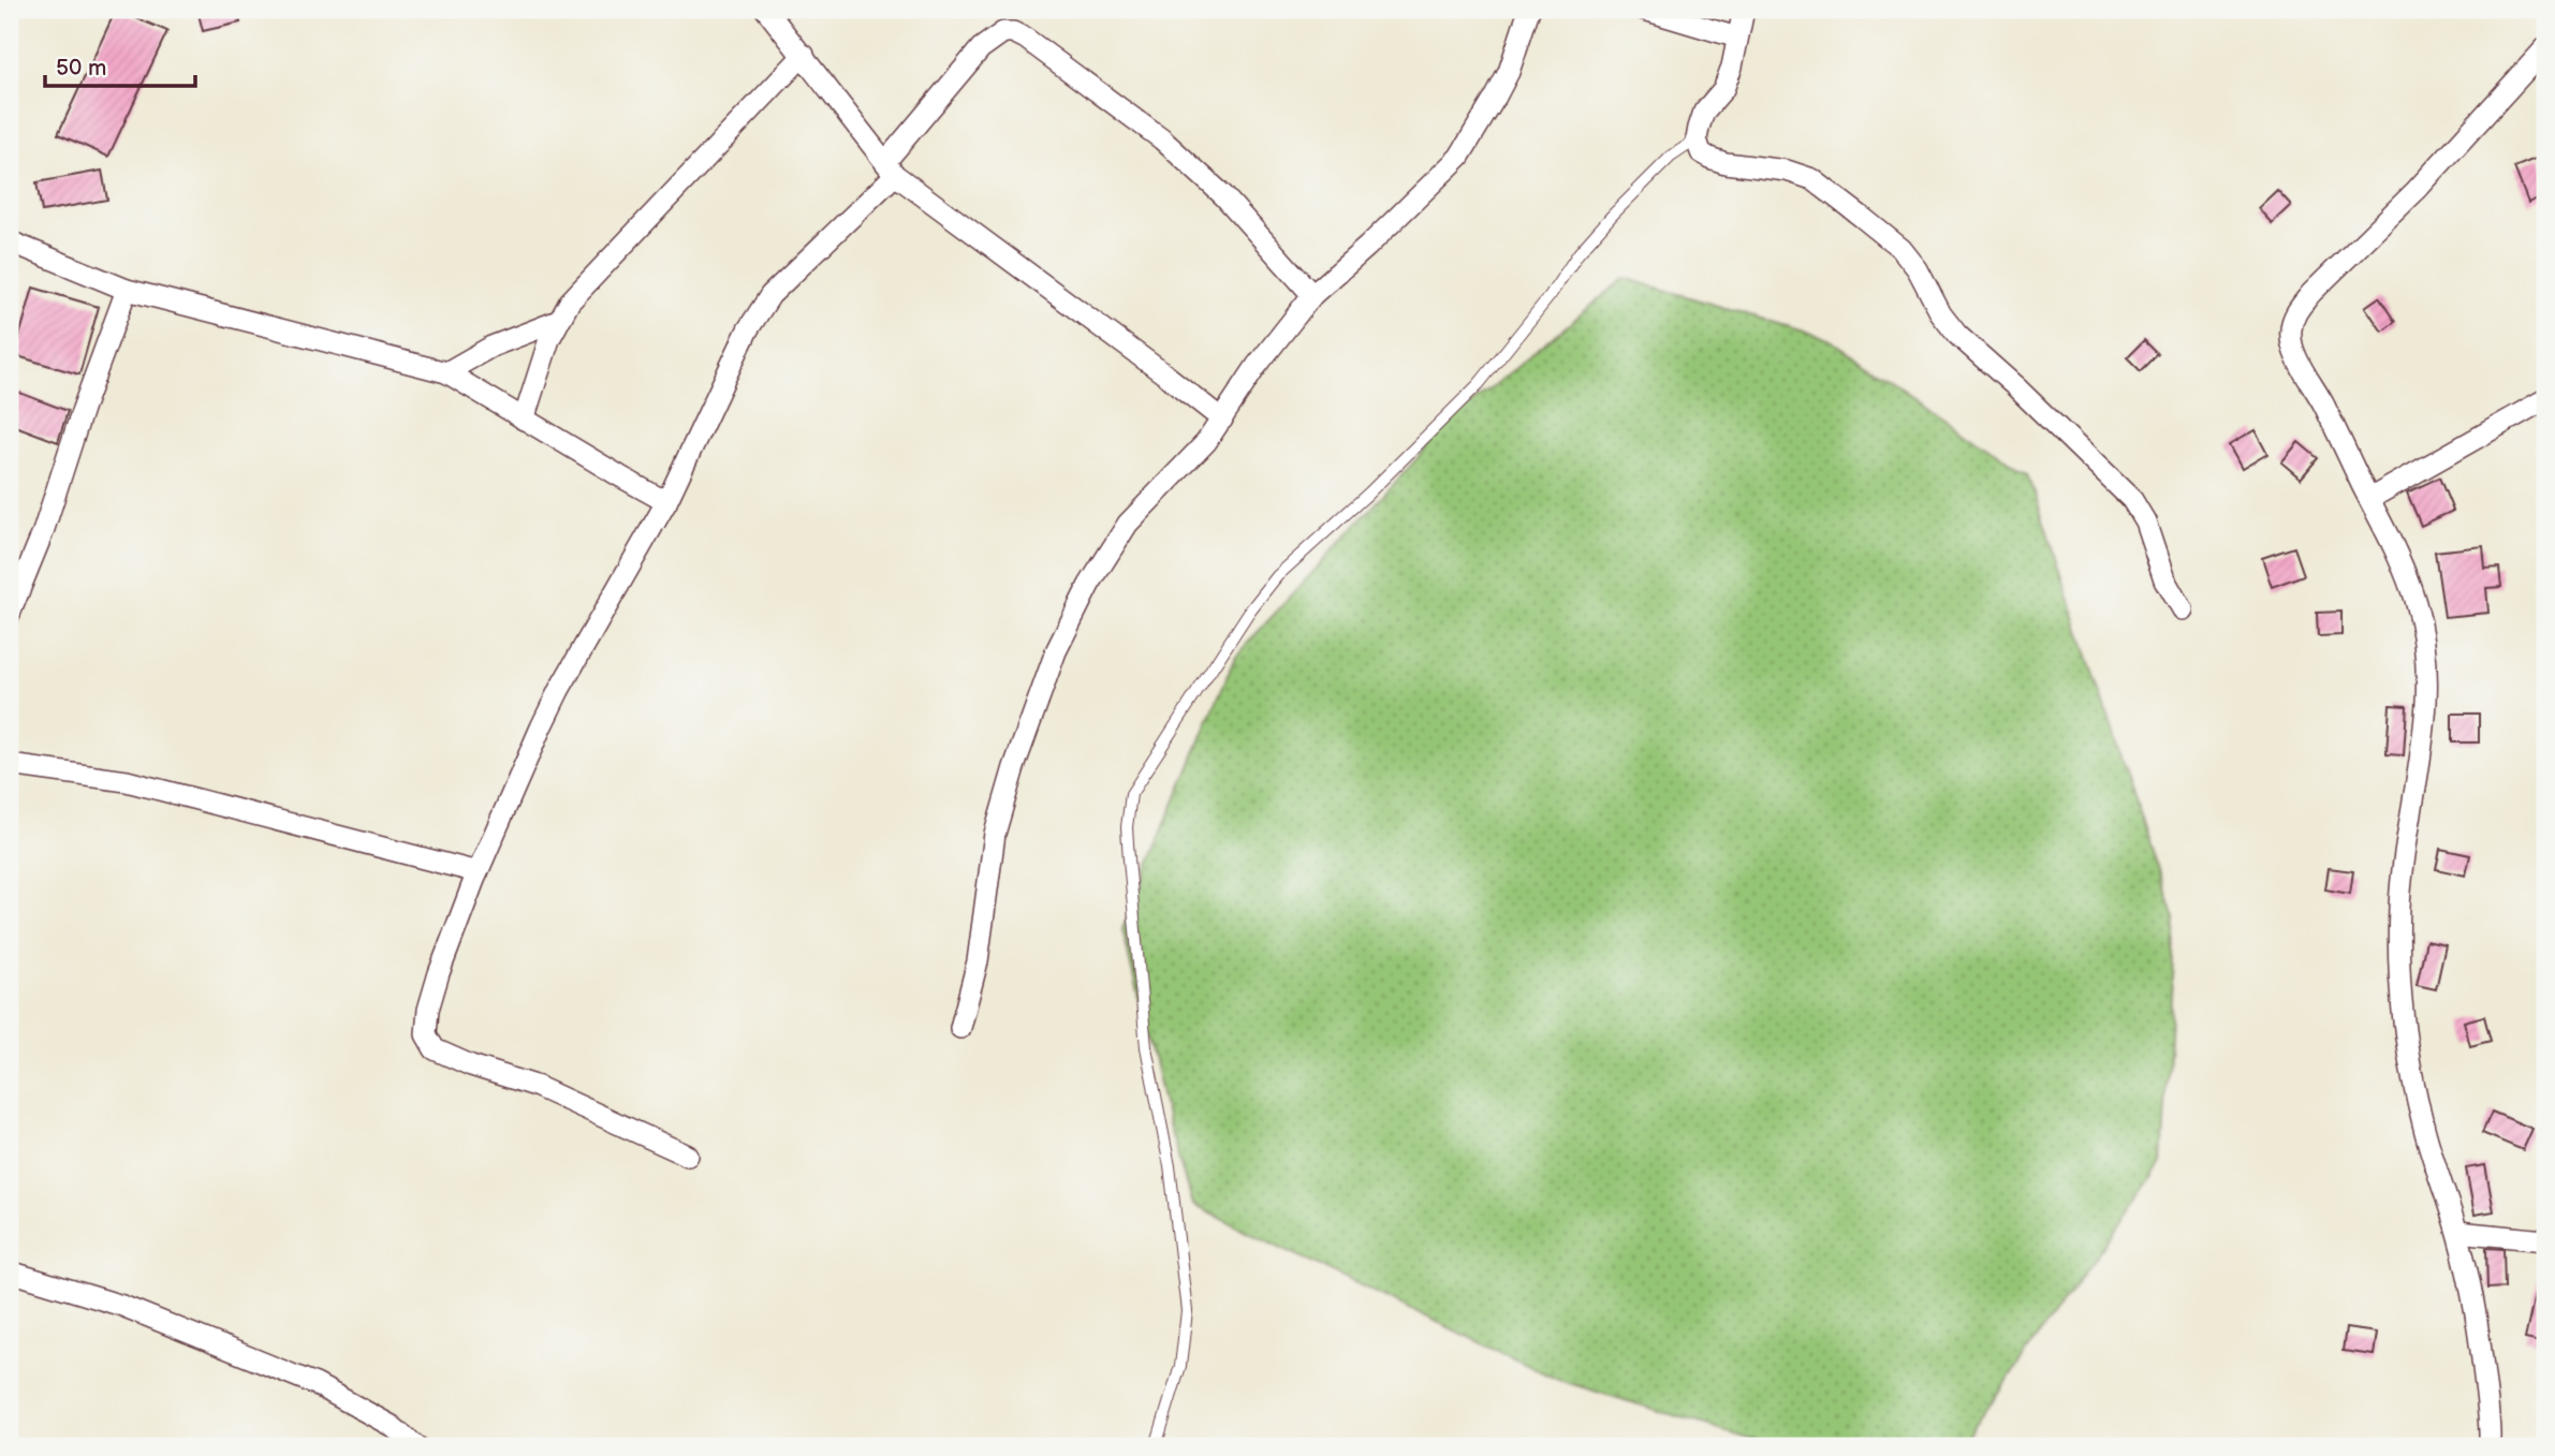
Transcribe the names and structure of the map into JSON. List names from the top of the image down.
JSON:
{
  "scale_bar": "50 m"
}
